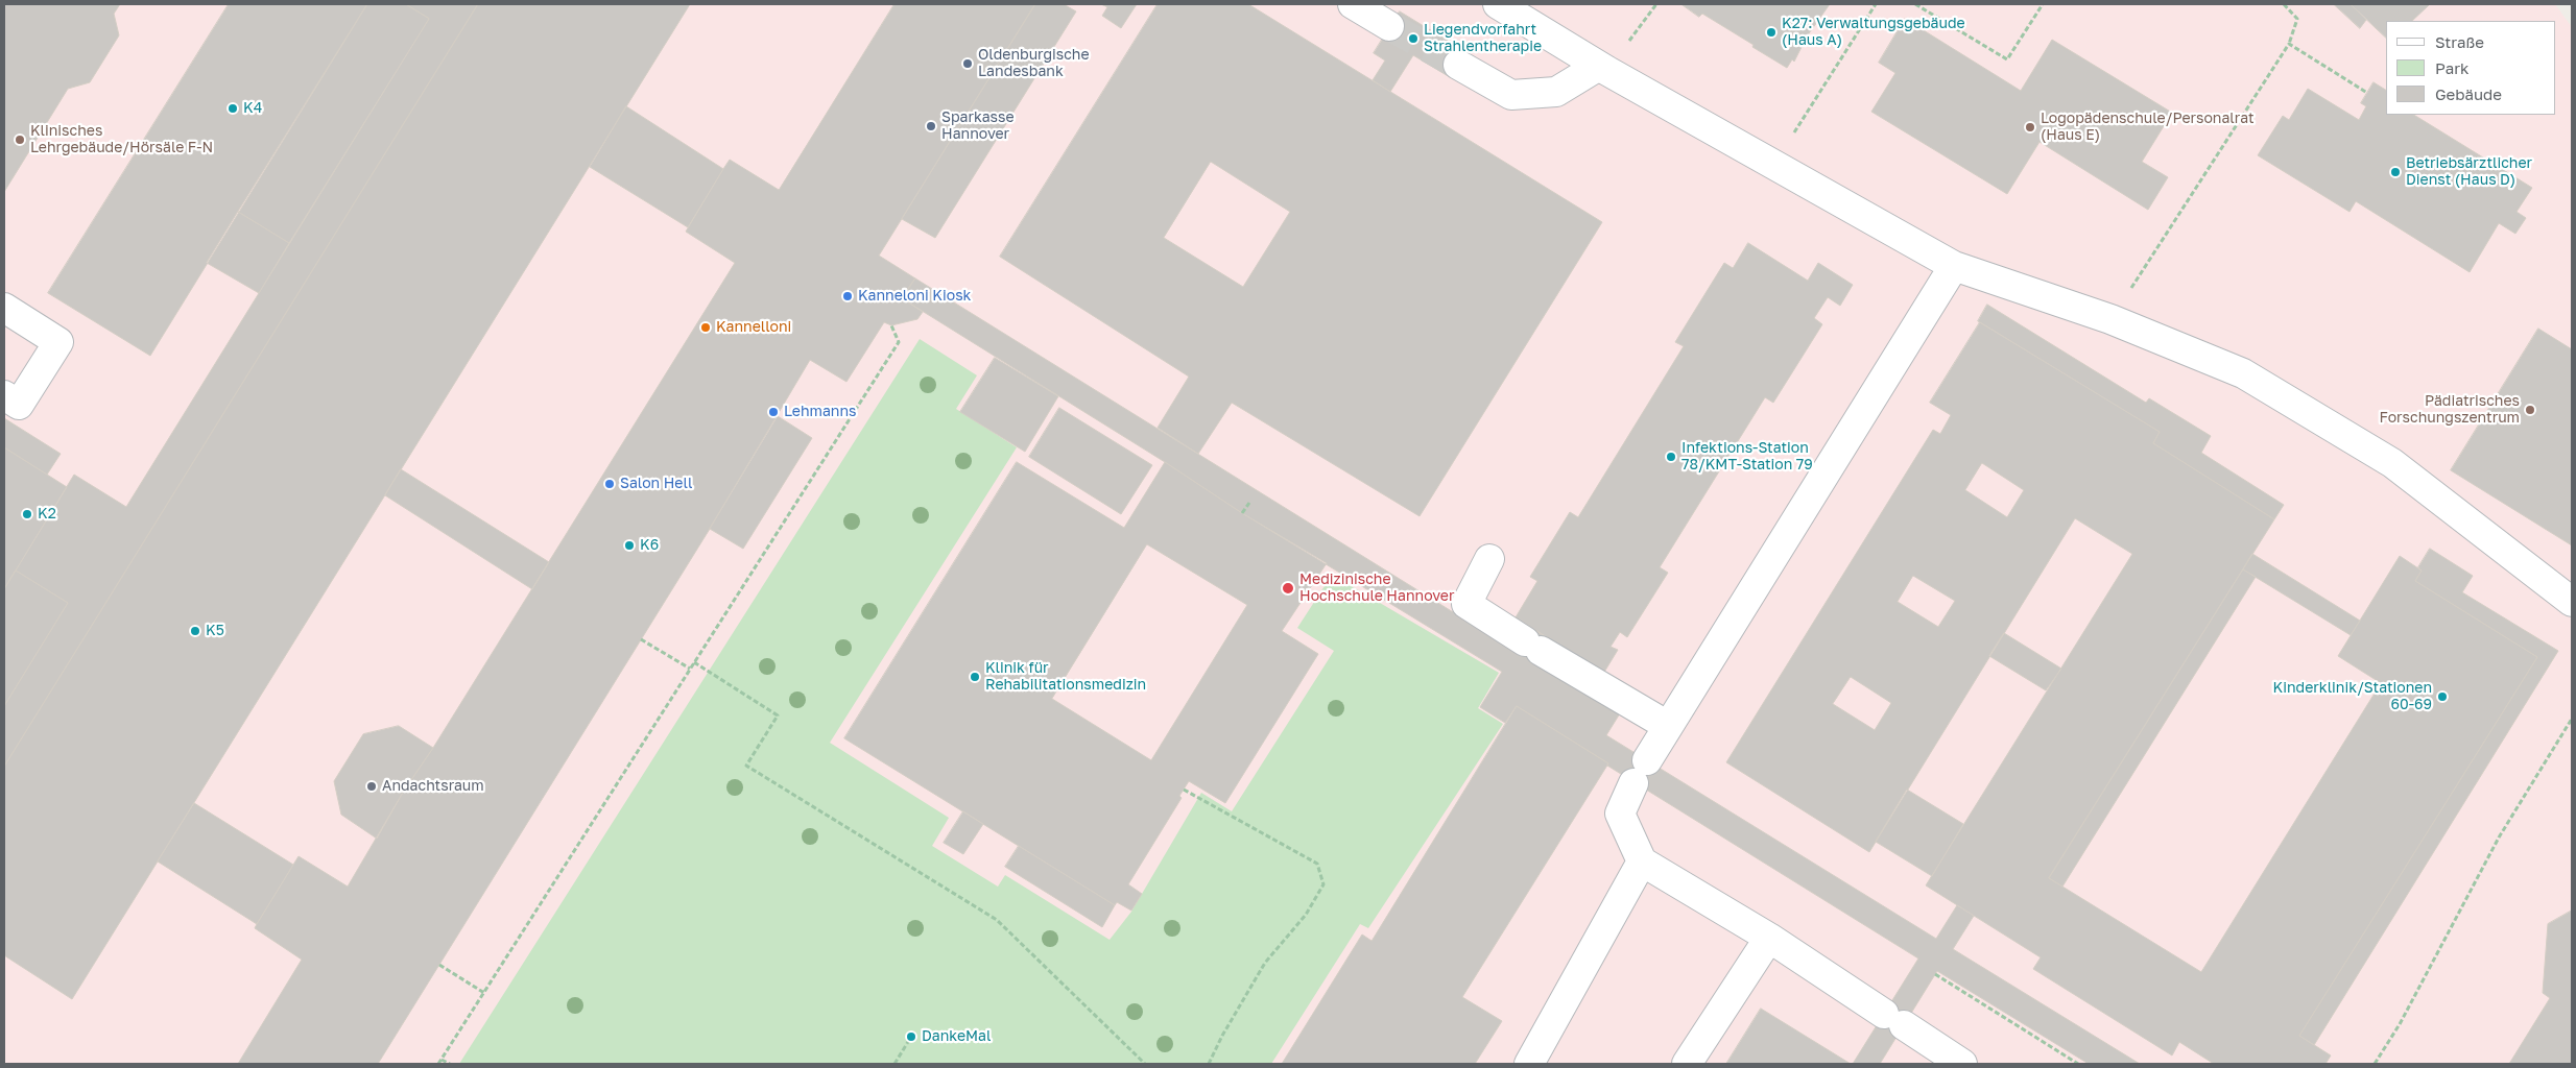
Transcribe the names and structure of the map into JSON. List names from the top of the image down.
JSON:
{
  "places": [
    "K27: Verwaltungsgebäude (Haus A)",
    "Liegendvorfahrt Strahlentherapie",
    "Oldenburgische Landesbank",
    "K4",
    "Sparkasse Hannover",
    "Logopädenschule/Personalrat (Haus E)",
    "Klinisches Lehrgebäude/Hörsäle F-N",
    "Betriebsärztlicher Dienst (Haus D)",
    "Kanneloni Kiosk",
    "Kannelloni",
    "Pädiatrisches Forschungszentrum",
    "Lehmanns",
    "Infektions-Station 78/KMT-Station 79",
    "Salon Hell",
    "K2",
    "K6",
    "Medizinische Hochschule Hannover",
    "K5",
    "Klinik für Rehabilitationsmedizin",
    "Kinderklinik/Stationen 60-69",
    "Andachtsraum",
    "DankeMal"
  ],
  "legend": ["Straße", "Park", "Gebäude"]
}
